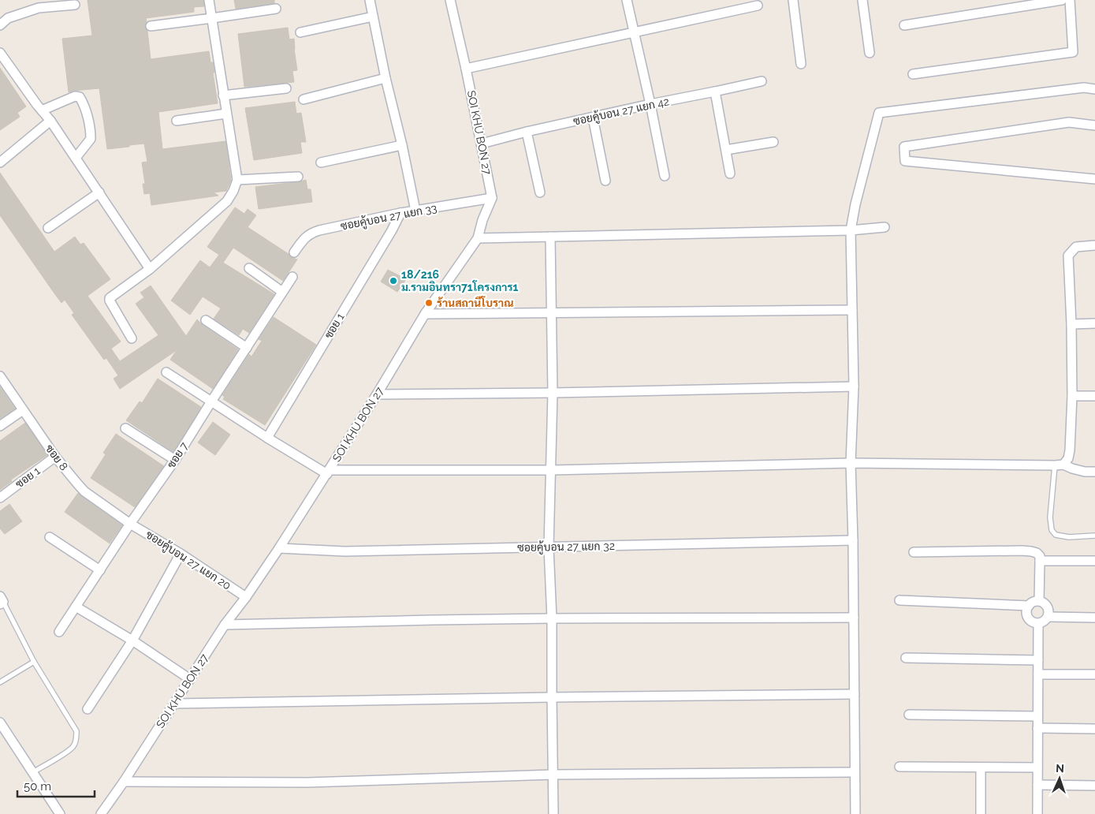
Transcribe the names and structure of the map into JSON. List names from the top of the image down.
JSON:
{
  "streets": {
    "street": [
      "ซอยคู้บอน 27 แยก 42",
      "SOI KHU BON 27",
      "ซอยคู้บอน 27 แยก 33",
      "ซอย 1",
      "ซอย 7",
      "ซอย 8",
      "ซอยคู้บอน 27 แยก 32",
      "ซอยคู้บอน 27 แยก 20"
    ]
  },
  "crossings": [
    ["ซอยคู้บอน 27 แยก 42", "SOI KHU BON 27"],
    ["SOI KHU BON 27", "ซอยคู้บอน 27 แยก 33"],
    ["SOI KHU BON 27", "ซอยคู้บอน 27 แยก 32"],
    ["SOI KHU BON 27", "ซอยคู้บอน 27 แยก 20"],
    ["ซอยคู้บอน 27 แยก 33", "ซอย 1"],
    ["ซอย 1", "ซอย 8"],
    ["ซอย 7", "ซอย 8"],
    ["ซอย 7", "ซอยคู้บอน 27 แยก 20"],
    ["ซอย 8", "ซอยคู้บอน 27 แยก 20"]
  ],
  "places": ["18/216 ม.รามอินทรา71โครงการ1", "ร้านสถานีโบราณ"],
  "scale_bar": "50 m",
  "north": "top"
}
